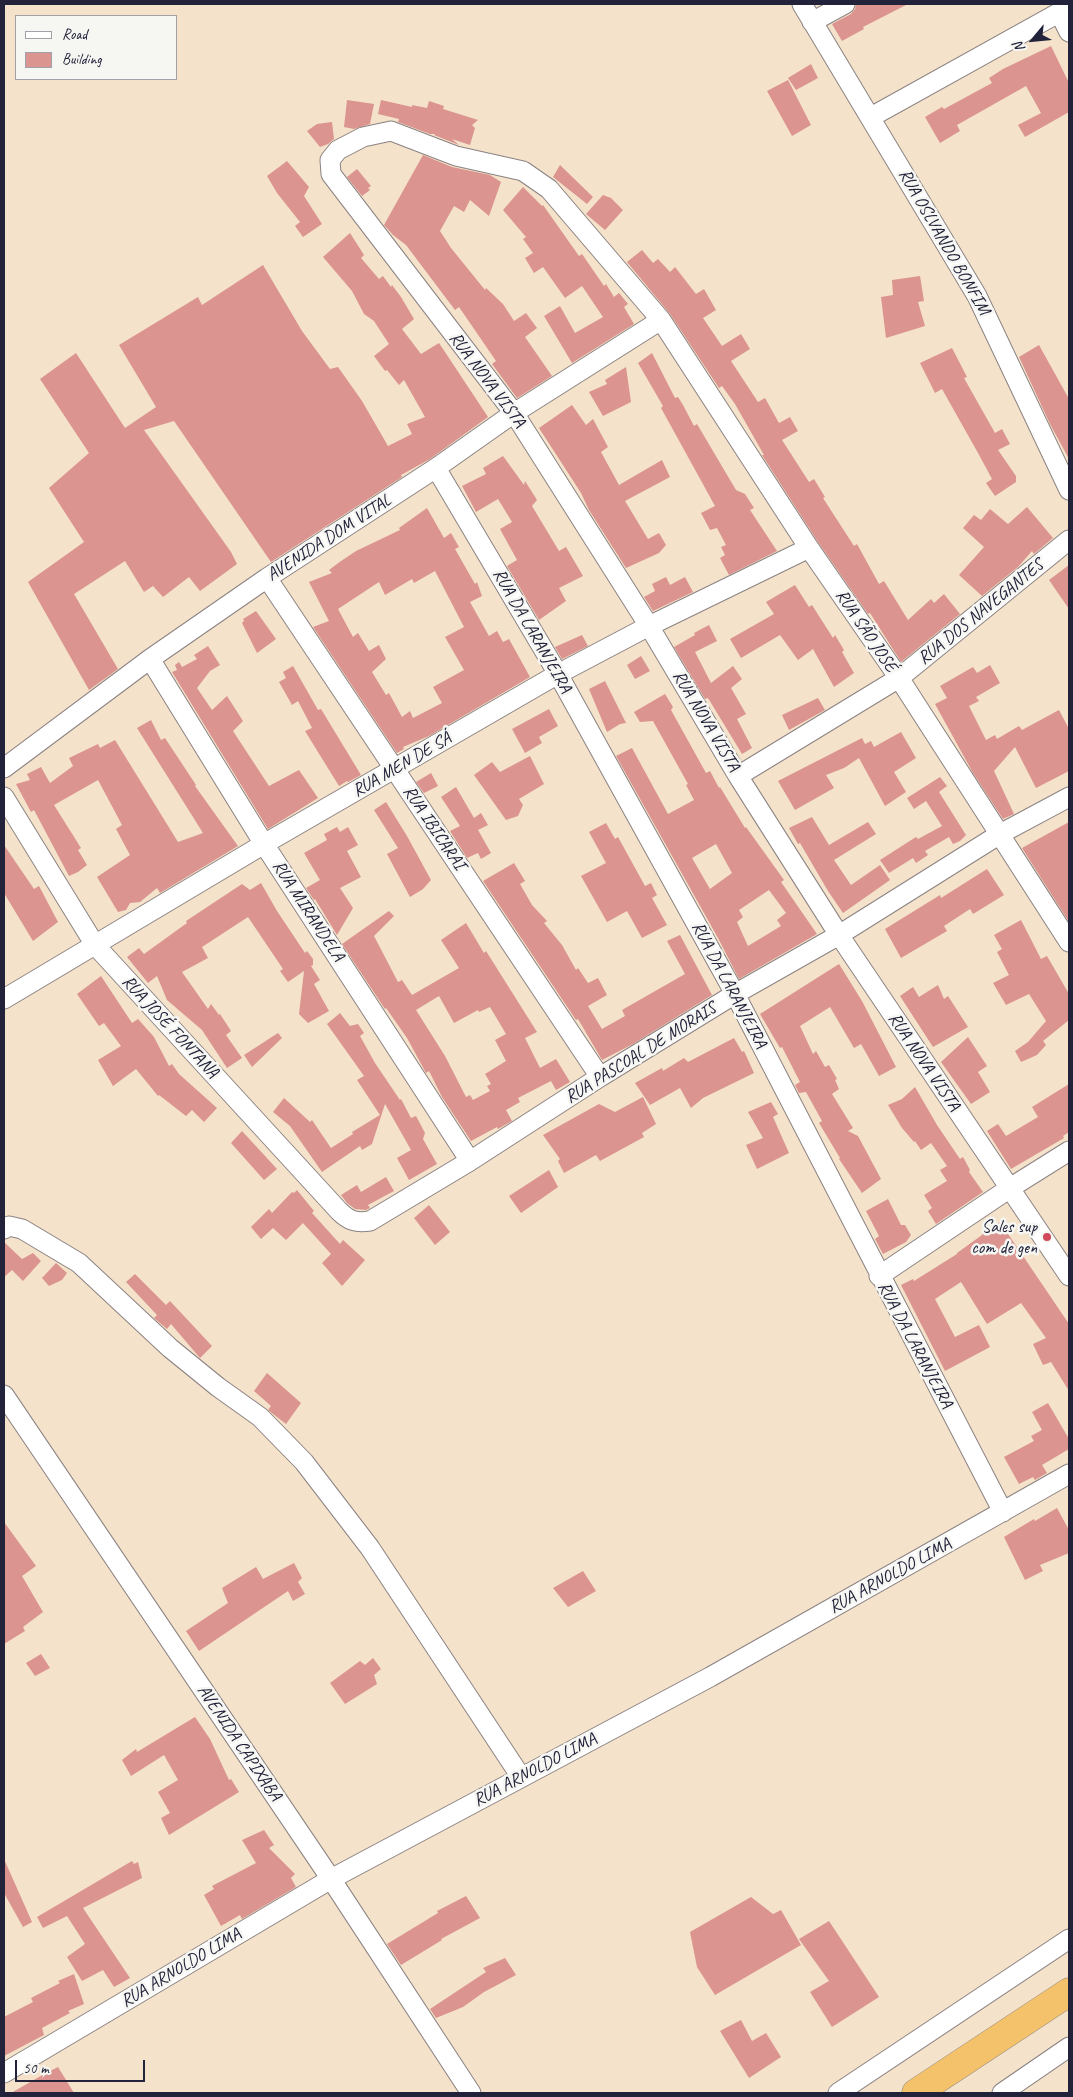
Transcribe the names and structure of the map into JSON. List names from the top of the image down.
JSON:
{
  "streets": {
    "street": [
      "RUA OSLVANDO BONFIM",
      "RUA NOVA VISTA",
      "AVENIDA DOM VITAL",
      "RUA DOS NAVEGANTES",
      "RUA DA LARANJEIRA",
      "RUA SÃO JOSÉ",
      "RUA MEN DE SÁ",
      "RUA IBICARAI",
      "RUA MIRANDELA",
      "RUA JOSÉ FONTANA",
      "RUA PASCOAL DE MORAIS",
      "RUA ARNOLDO LIMA",
      "AVENIDA CAPIXABA"
    ]
  },
  "crossings": [
    ["RUA NOVA VISTA", "AVENIDA DOM VITAL"],
    ["RUA NOVA VISTA", "RUA DOS NAVEGANTES"],
    ["RUA NOVA VISTA", "RUA SÃO JOSÉ"],
    ["RUA NOVA VISTA", "RUA MEN DE SÁ"],
    ["RUA NOVA VISTA", "RUA PASCOAL DE MORAIS"],
    ["AVENIDA DOM VITAL", "RUA DA LARANJEIRA"],
    ["AVENIDA DOM VITAL", "RUA SÃO JOSÉ"],
    ["AVENIDA DOM VITAL", "RUA IBICARAI"],
    ["AVENIDA DOM VITAL", "RUA MIRANDELA"],
    ["RUA DOS NAVEGANTES", "RUA SÃO JOSÉ"],
    ["RUA DA LARANJEIRA", "RUA MEN DE SÁ"],
    ["RUA DA LARANJEIRA", "RUA PASCOAL DE MORAIS"],
    ["RUA DA LARANJEIRA", "RUA ARNOLDO LIMA"],
    ["RUA SÃO JOSÉ", "RUA MEN DE SÁ"],
    ["RUA SÃO JOSÉ", "RUA PASCOAL DE MORAIS"],
    ["RUA MEN DE SÁ", "RUA IBICARAI"],
    ["RUA MEN DE SÁ", "RUA MIRANDELA"],
    ["RUA MEN DE SÁ", "RUA JOSÉ FONTANA"],
    ["RUA IBICARAI", "RUA PASCOAL DE MORAIS"],
    ["RUA MIRANDELA", "RUA PASCOAL DE MORAIS"],
    ["RUA JOSÉ FONTANA", "RUA PASCOAL DE MORAIS"],
    ["RUA ARNOLDO LIMA", "AVENIDA CAPIXABA"]
  ],
  "places": ["Sales sup com de gen"],
  "legend": ["Road", "Building"],
  "scale_bar": "50 m",
  "north": "bottom left"
}
